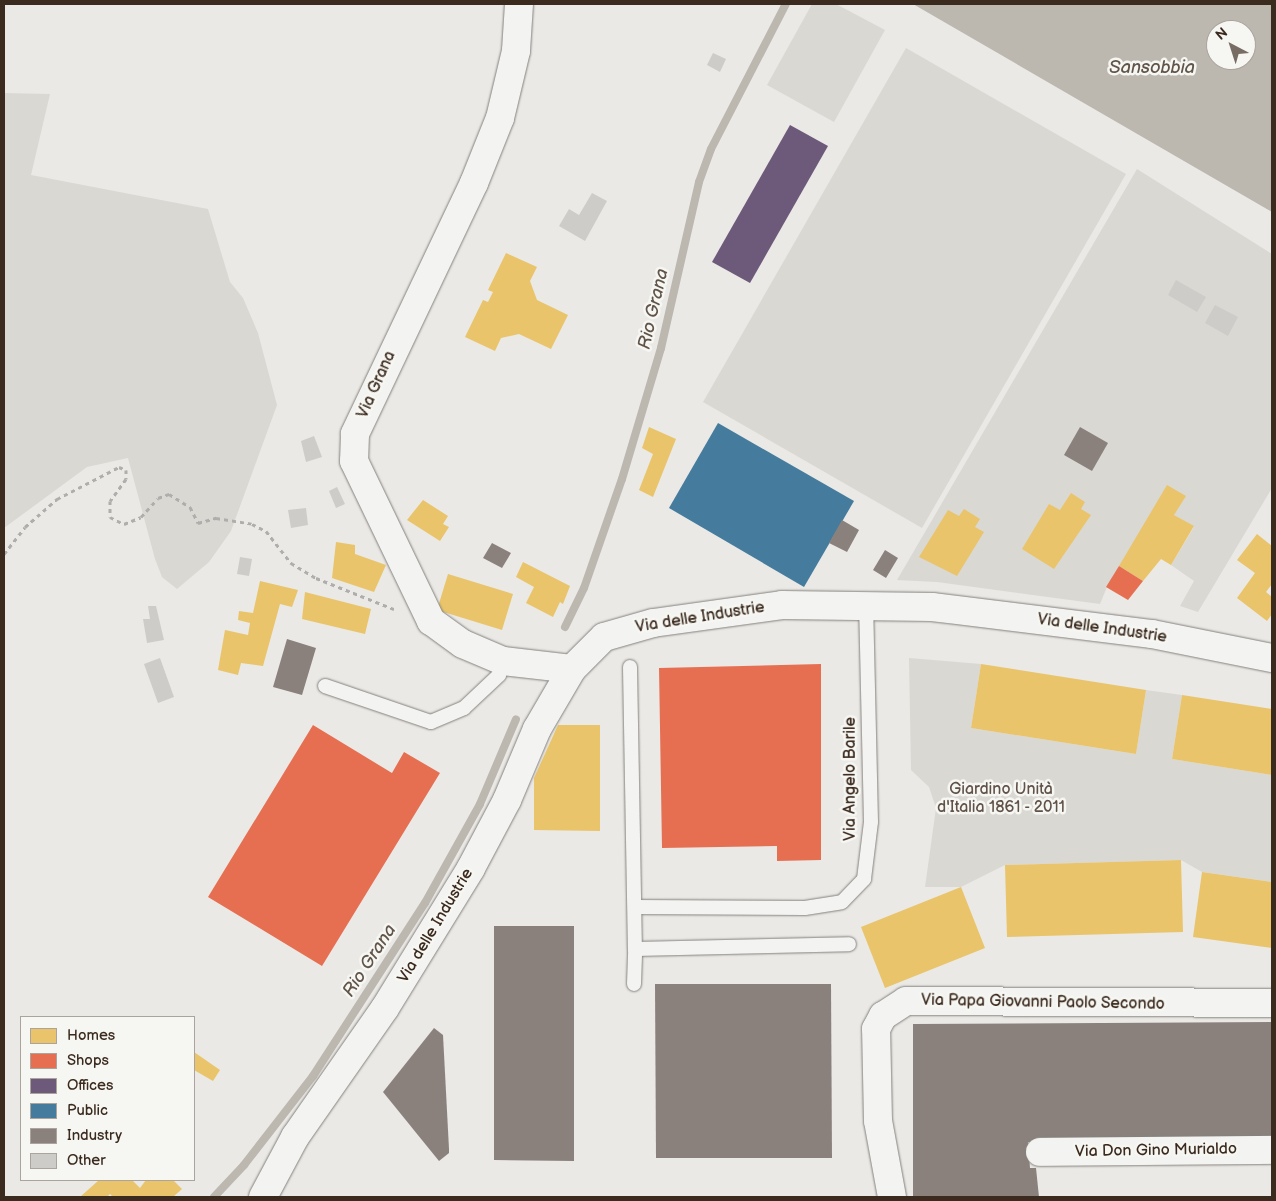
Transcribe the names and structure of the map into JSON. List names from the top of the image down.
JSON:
{
  "streets": {
    "street": [
      "Via Grana",
      "Via delle Industrie",
      "Via Papa Giovanni Paolo Secondo",
      "Via Don Gino Murialdo"
    ],
    "lane": ["Via Angelo Barile"]
  },
  "crossings": [
    ["Via Grana", "Via delle Industrie"],
    ["Via delle Industrie", "Via Angelo Barile"]
  ],
  "water": ["Sansobbia", "Rio Grana"],
  "parks": ["Giardino Unità d'Italia 1861 - 2011"],
  "legend": [
    "Homes",
    "Shops",
    "Offices",
    "Public",
    "Industry",
    "Other"
  ],
  "north": "top left"
}
